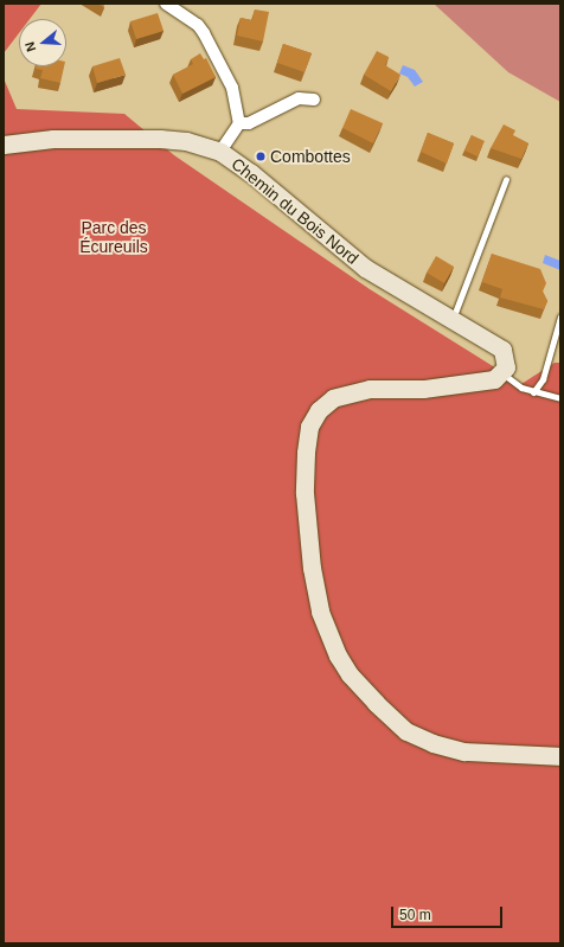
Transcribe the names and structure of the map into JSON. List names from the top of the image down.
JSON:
{
  "streets": {
    "street": ["Chemin du Bois Nord"]
  },
  "parks": ["Parc des Écureuils"],
  "places": ["Combottes"],
  "scale_bar": "50 m",
  "north": "left"
}
